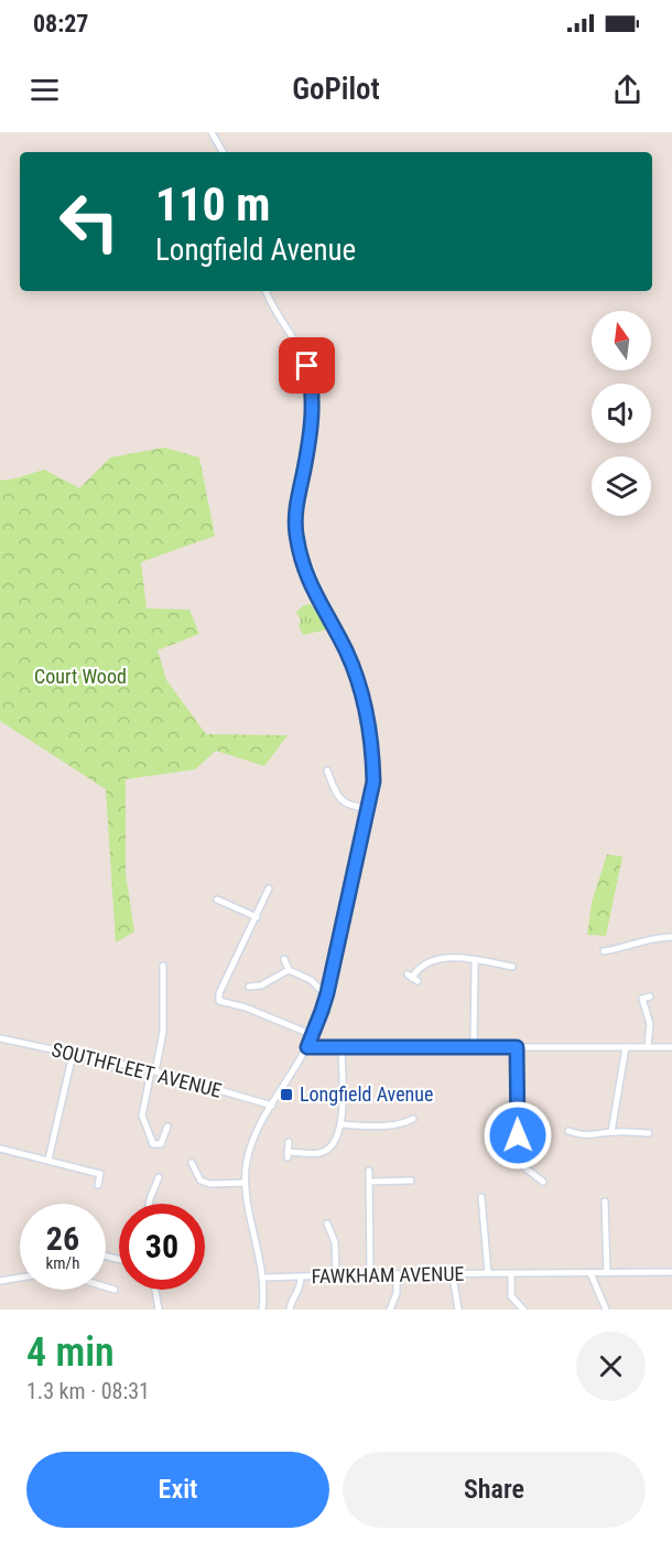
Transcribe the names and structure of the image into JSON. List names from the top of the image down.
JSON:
{
  "streets": {
    "street": ["SOUTHFLEET AVENUE", "FAWKHAM AVENUE"]
  },
  "parks": ["Court Wood"],
  "places": {
    "transit": ["Longfield Avenue"]
  },
  "north": "top",
  "page": {
    "status": "08:27",
    "header": "GoPilot",
    "turn": ["110 m", "Longfield Avenue"],
    "speed": "26 km/h",
    "limit": "30",
    "heading": ["4 min", "1.3 km · 08:31"],
    "buttons": ["Exit", "Share"]
  }
}
